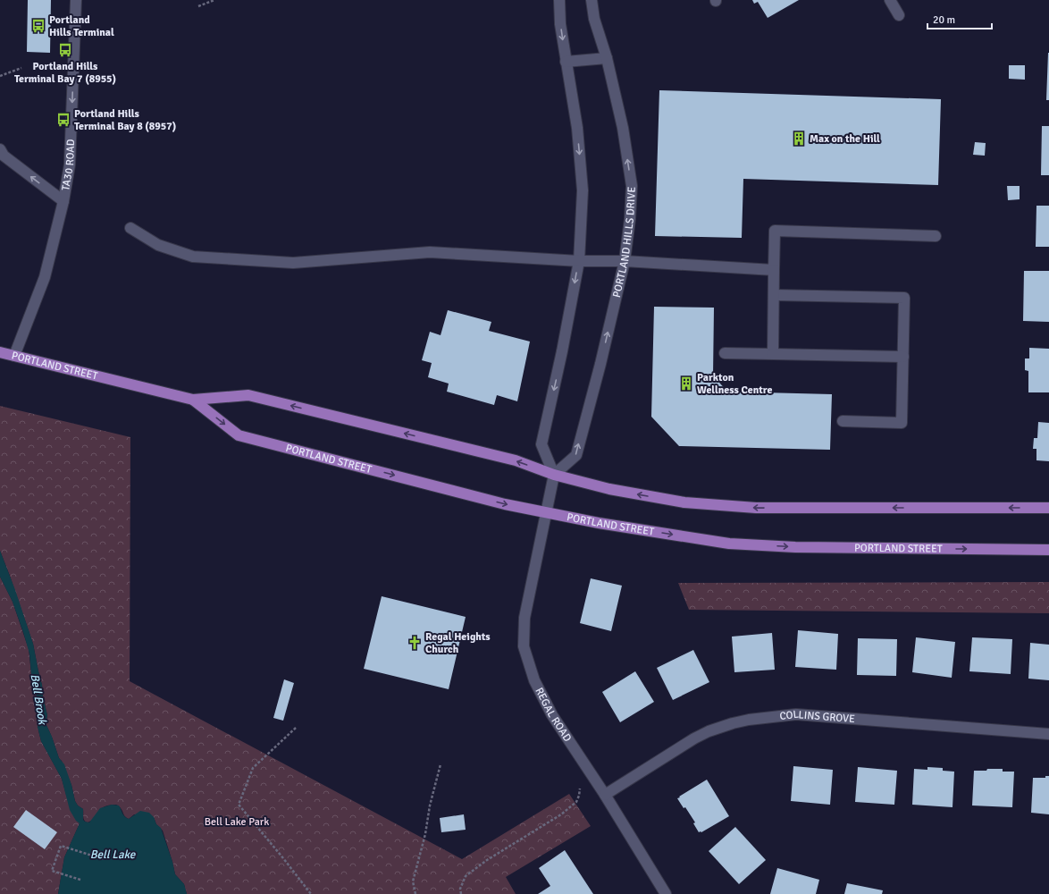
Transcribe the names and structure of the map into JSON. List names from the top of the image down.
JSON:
{
  "streets": {
    "main road": ["PORTLAND STREET"],
    "street": [
      "TA30 ROAD",
      "PORTLAND HILLS DRIVE",
      "REGAL ROAD",
      "COLLINS GROVE"
    ]
  },
  "crossings": [
    ["TA30 ROAD", "PORTLAND STREET"],
    ["PORTLAND HILLS DRIVE", "PORTLAND STREET"],
    ["PORTLAND STREET", "REGAL ROAD"],
    ["REGAL ROAD", "COLLINS GROVE"]
  ],
  "water": ["Bell Brook", "Bell Lake"],
  "parks": ["Bell Lake Park"],
  "places": {
    "bus stop": ["Portland Hills Terminal", "Portland Hills Terminal Bay 7 (8955)", "Portland Hills Terminal Bay 8 (8957)"],
    "building": ["Max on the Hill", "Parkton Wellness Centre"],
    "church": ["Regal Heights Church"]
  },
  "scale_bar": "20 m"
}
